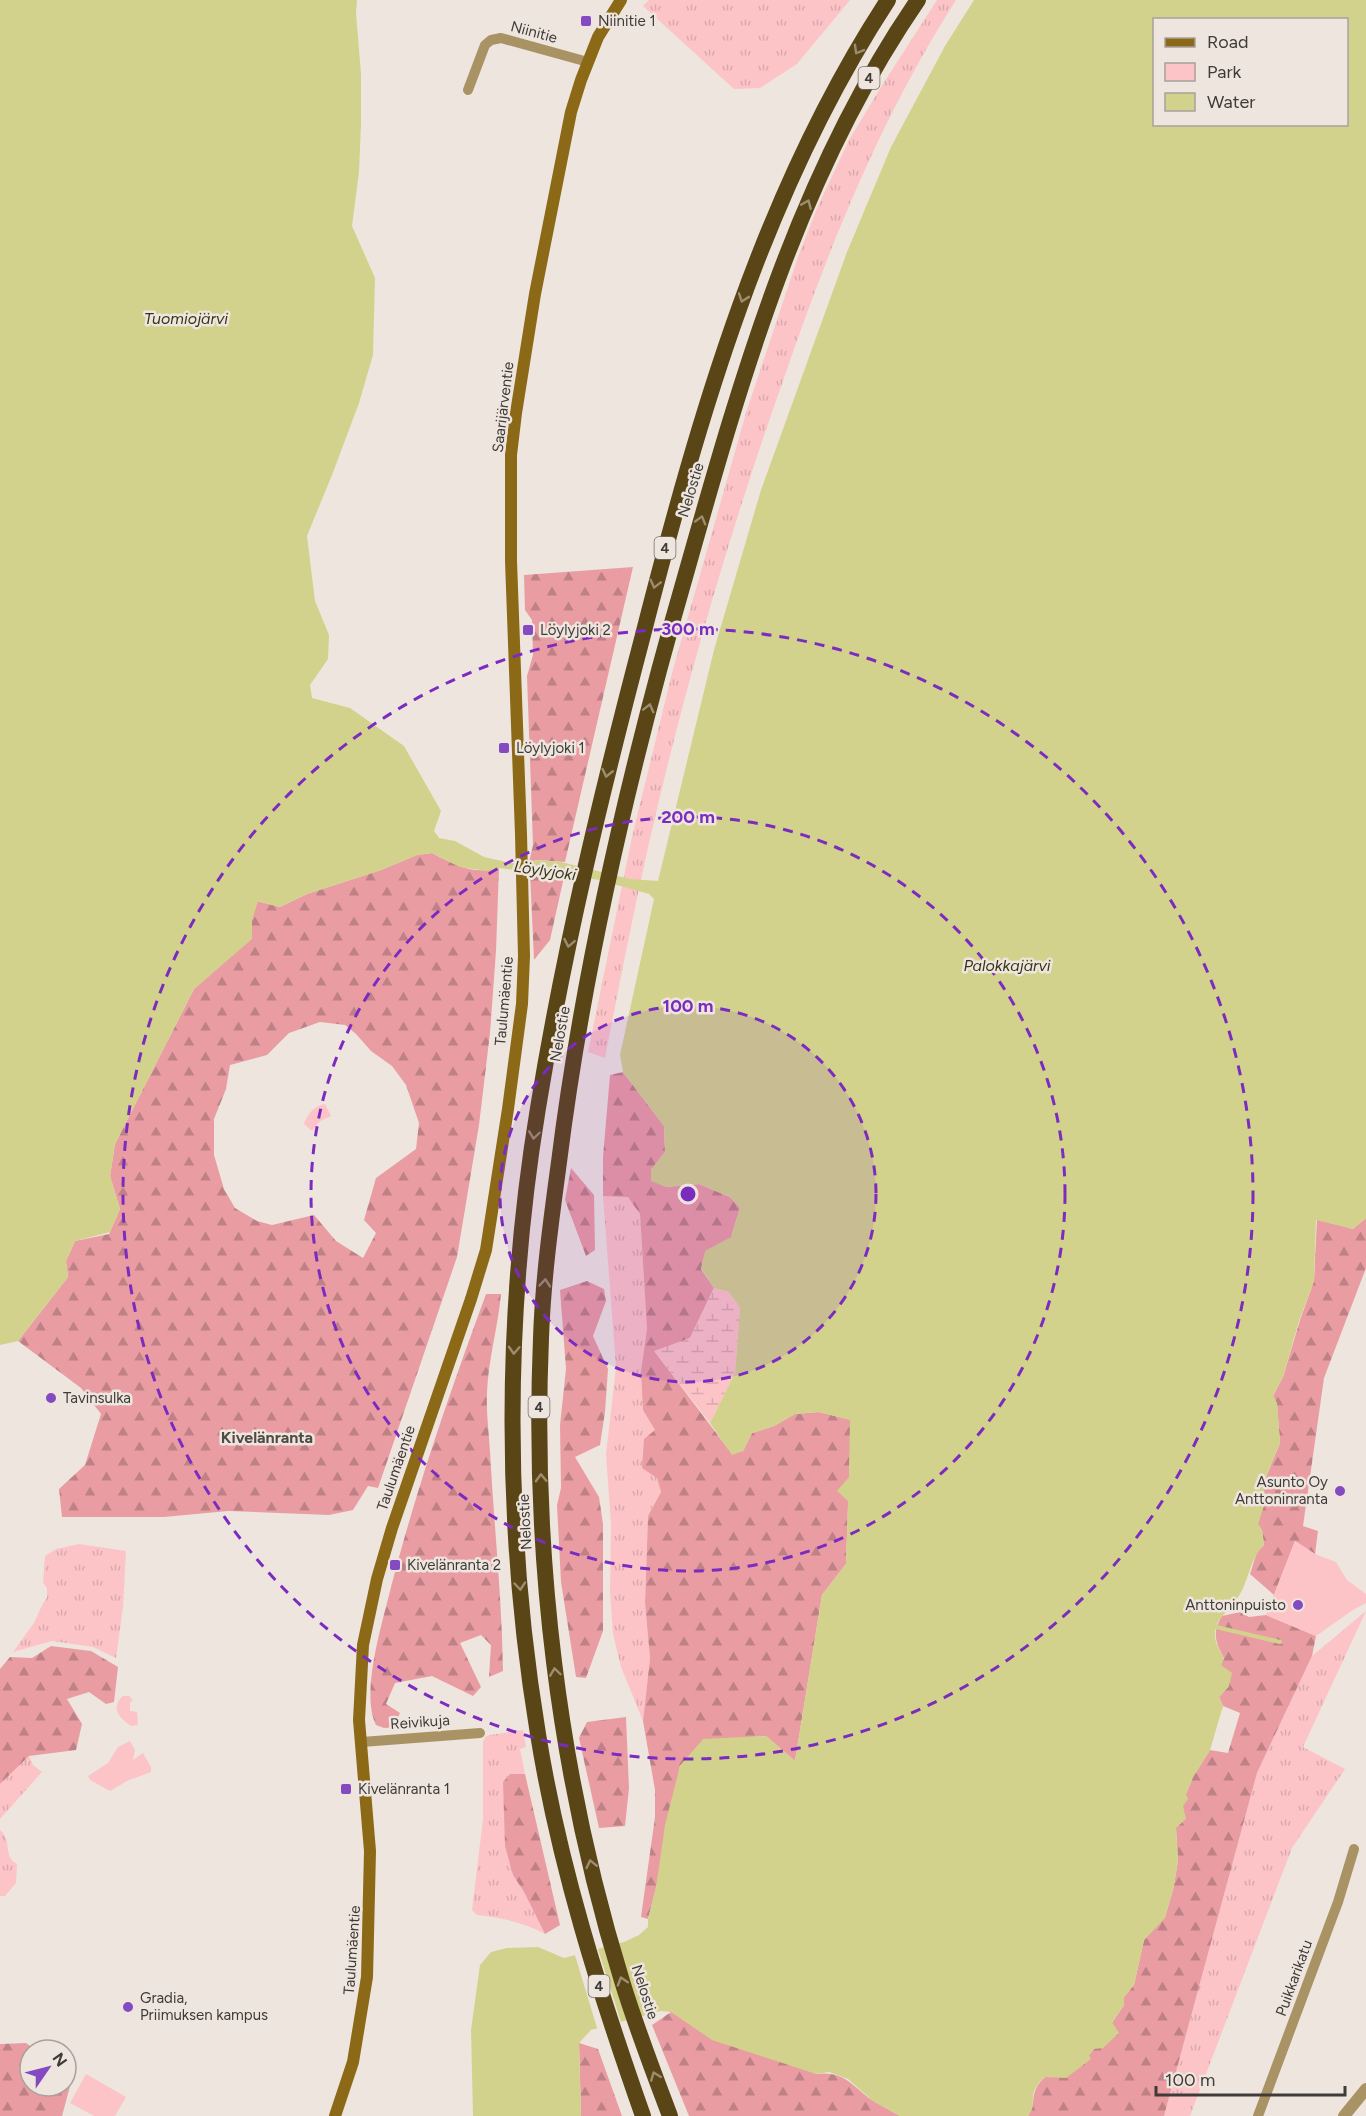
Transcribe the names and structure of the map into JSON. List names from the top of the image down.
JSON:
{
  "streets": {
    "highway": ["4", "Nelostie"],
    "main road": ["Saarijärventie", "Taulumäentie"],
    "street": ["Niinitie", "Reivikuja", "Puikkarikatu"]
  },
  "crossings": [
    ["Niinitie", "Saarijärventie"],
    ["Saarijärventie", "Taulumäentie"],
    ["Taulumäentie", "Reivikuja"]
  ],
  "districts": ["Kivelänranta"],
  "water": ["Tuomiojärvi", "Löylyjoki", "Palokkajärvi"],
  "places": {
    "transit": [
      "Niinitie 1",
      "Löylyjoki 2",
      "Löylyjoki 1",
      "Kivelänranta 2",
      "Kivelänranta 1"
    ],
    "other": [
      "Tavinsulka",
      "Asunto Oy Anttoninranta",
      "Anttoninpuisto",
      "Gradia, Priimuksen kampus"
    ]
  },
  "legend": ["Road", "Park", "Water"],
  "scale_bar": "100 m",
  "north": "top right",
  "rings": ["300 m", "200 m", "100 m"]
}
